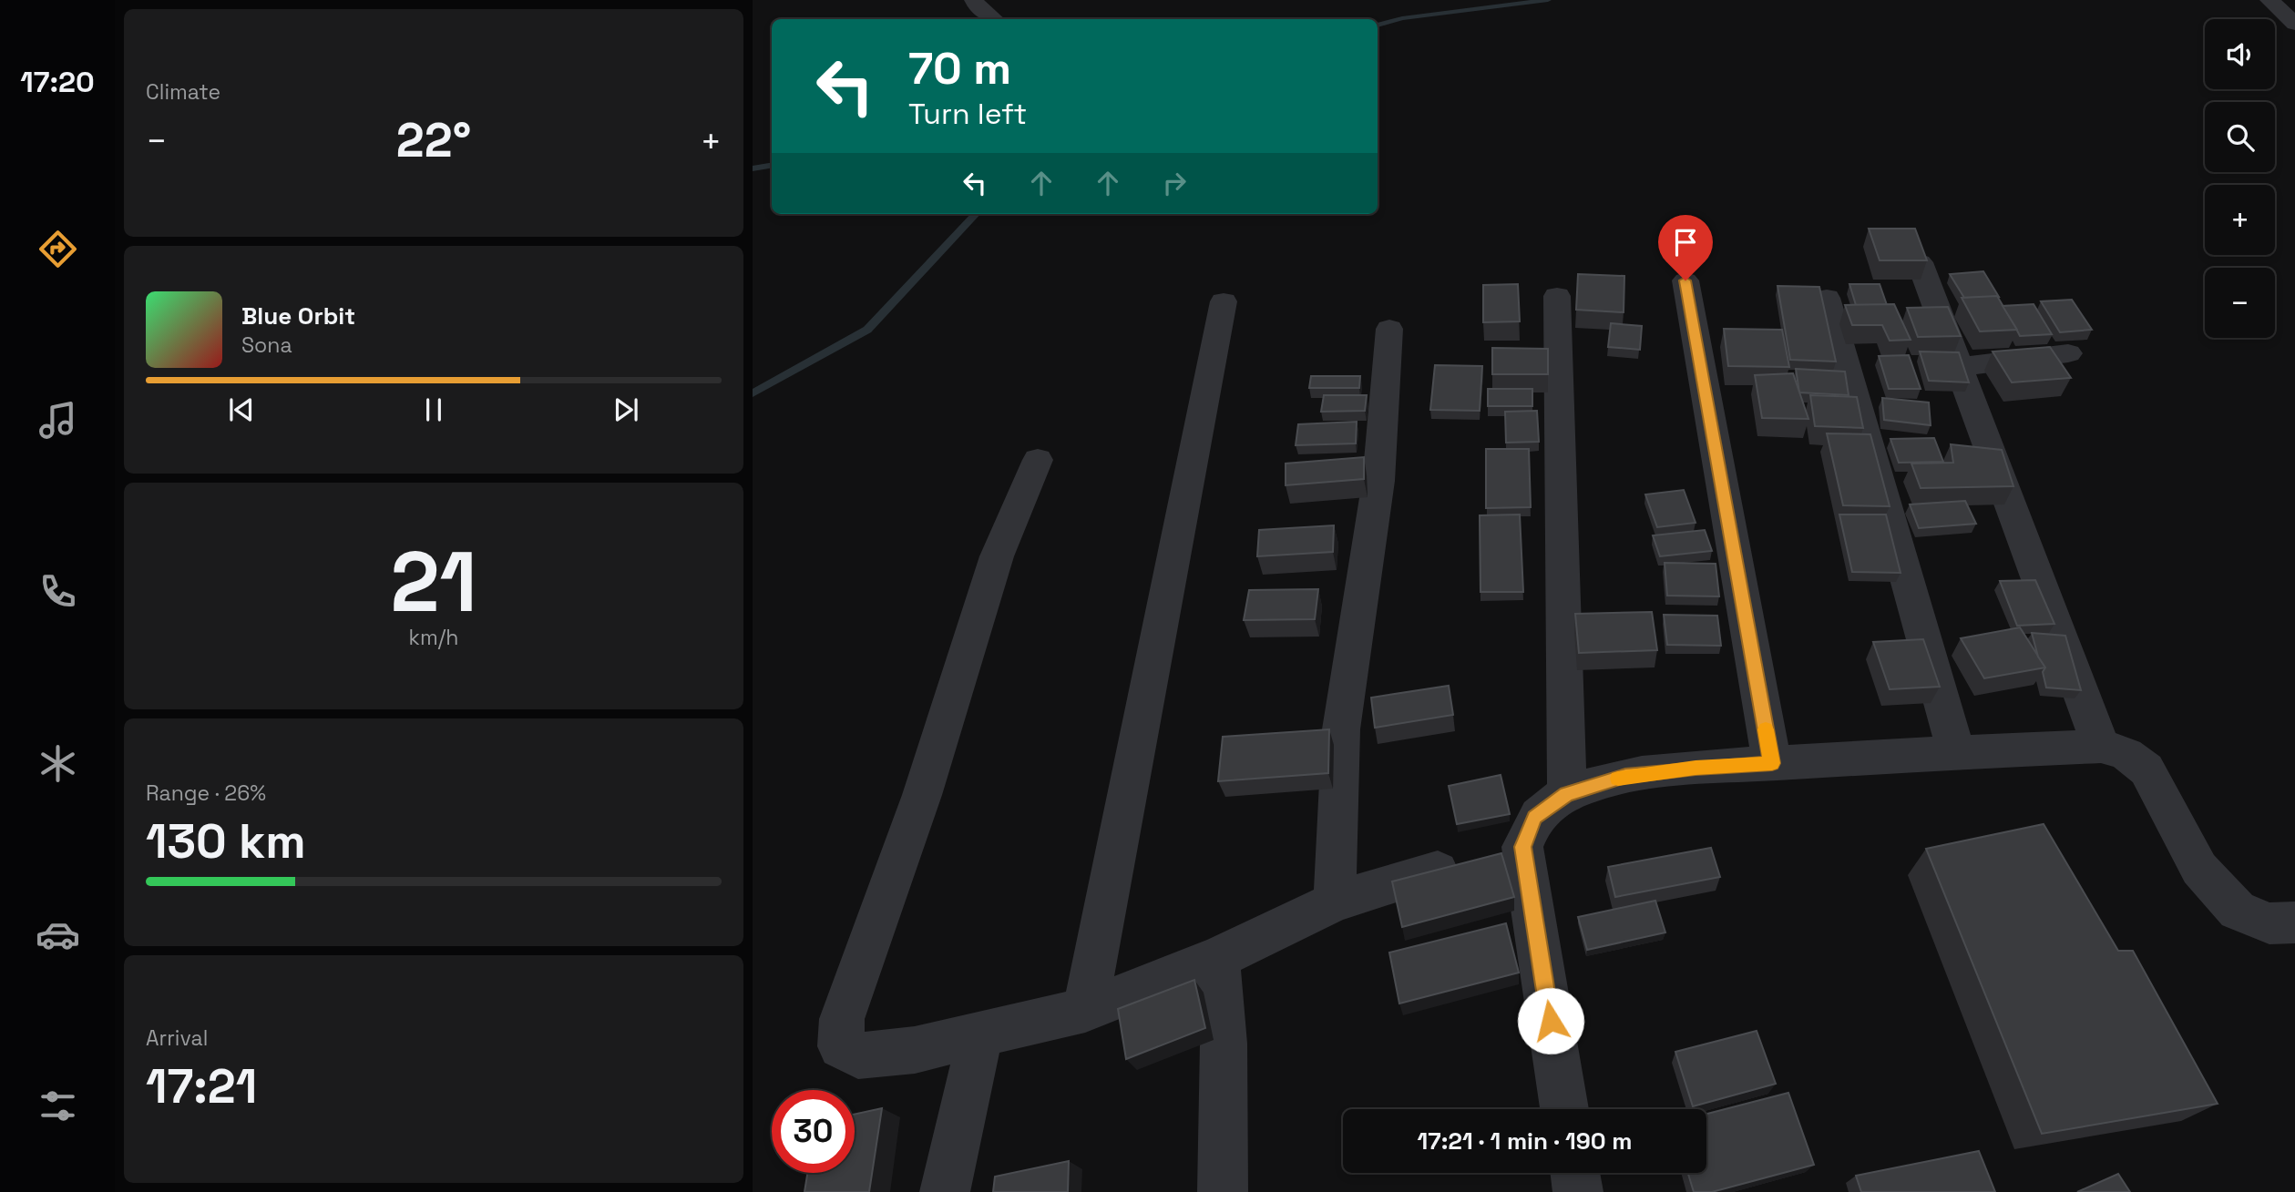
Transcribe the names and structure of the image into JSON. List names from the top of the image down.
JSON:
{
  "page": {
    "tabs": "17:20",
    "tile": [
      "Climate",
      ["21", "km/h"],
      ["Range · 26%", "130 km"],
      ["Arrival", "17:21"]
    ],
    "map_buttons": ["+", "−"],
    "turn": ["70 m", "Turn left"],
    "heat": ["−", "22°", "+"],
    "song": ["Blue Orbit", "Sona"],
    "limit": "30",
    "trip": "17:21 · 1 min · 190 m"
  }
}
